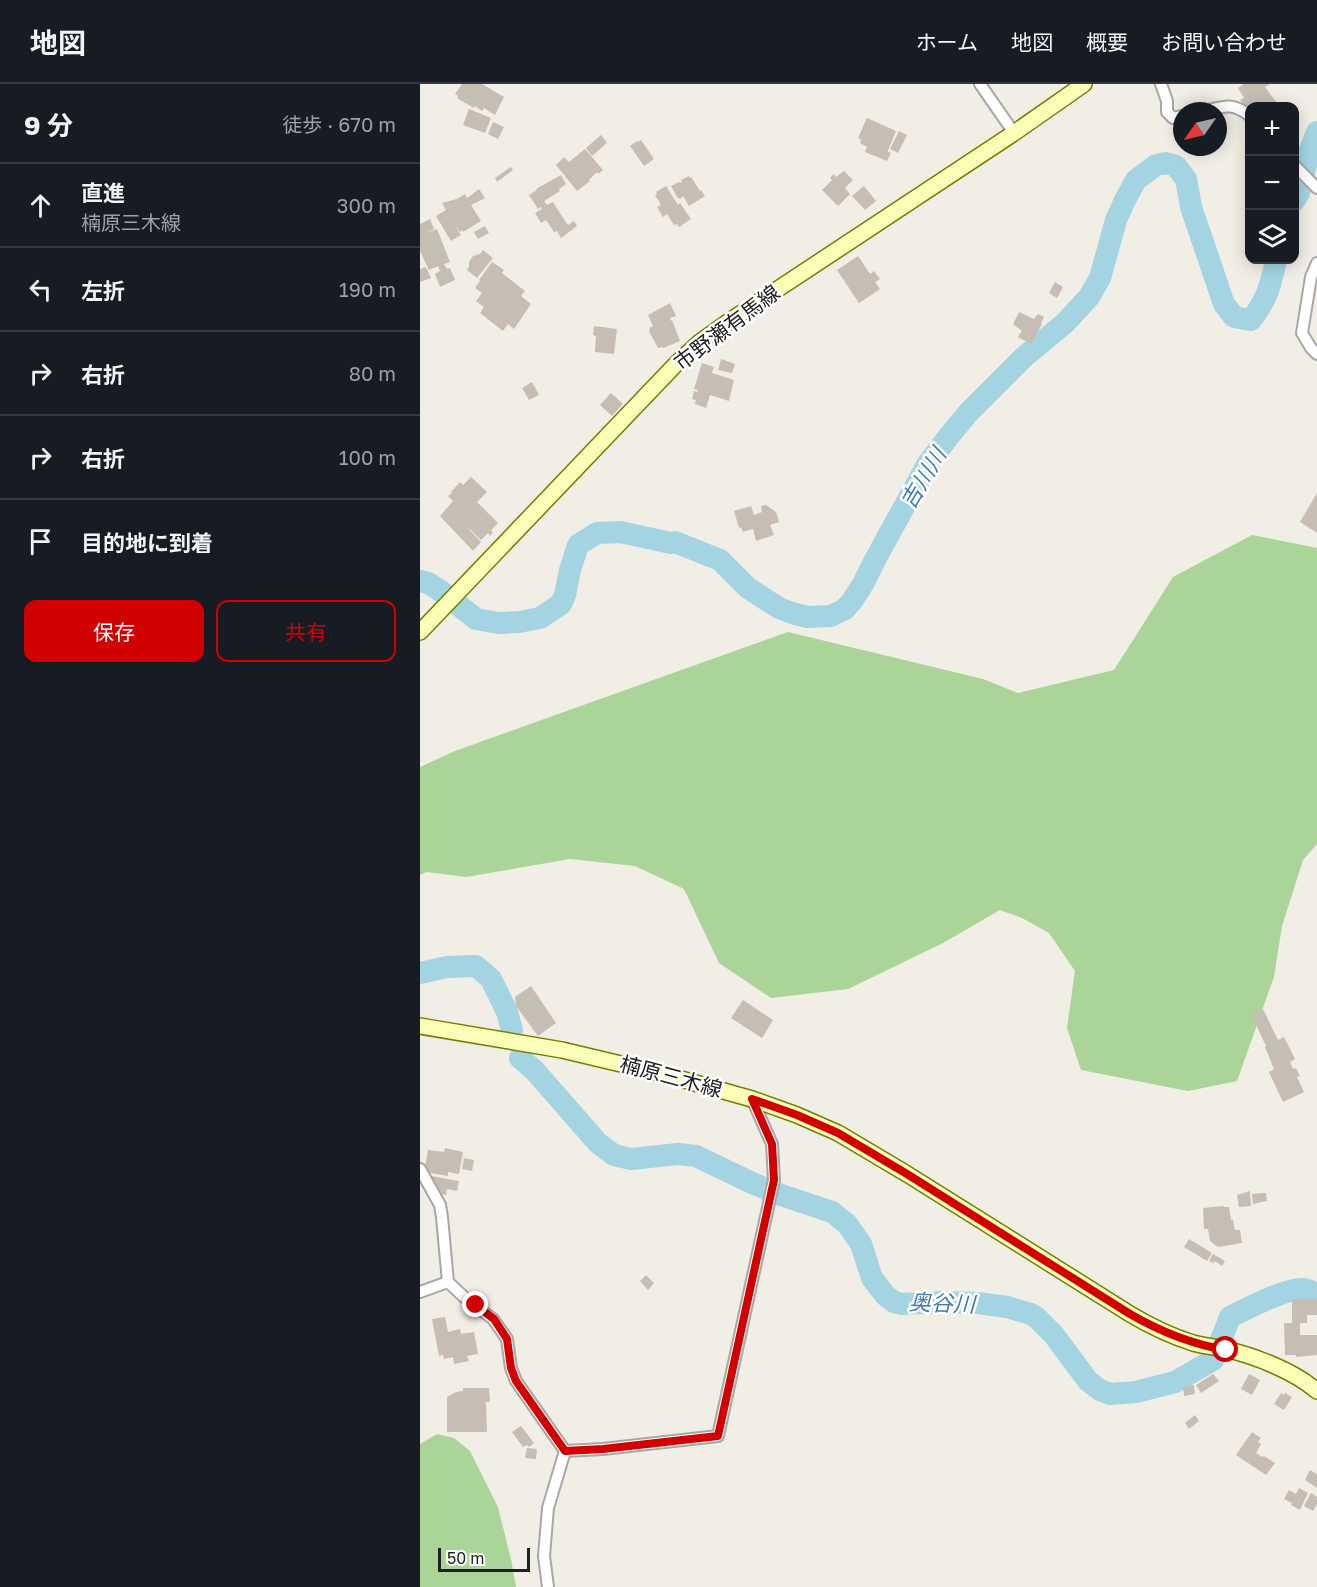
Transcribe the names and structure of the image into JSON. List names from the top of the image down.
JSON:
{
  "streets": {
    "main road": ["市野瀬有馬線", "楠原三木線"]
  },
  "water": ["吉川川", "奥谷川"],
  "scale_bar": "50 m",
  "north": "bottom left",
  "page": {
    "header": "地図",
    "nav": [
      "ホーム",
      "地図",
      "概要",
      "お問い合わせ"
    ],
    "heading": ["9 分", "徒歩 · 670 m"],
    "map_buttons": ["+", "−"],
    "list": [
      ["直進", "楠原三木線", "300 m"],
      ["左折", "190 m"],
      ["右折", "80 m"],
      ["右折", "100 m"],
      "目的地に到着"
    ],
    "buttons": ["保存", "共有"],
    "scale": "50 m"
  }
}
